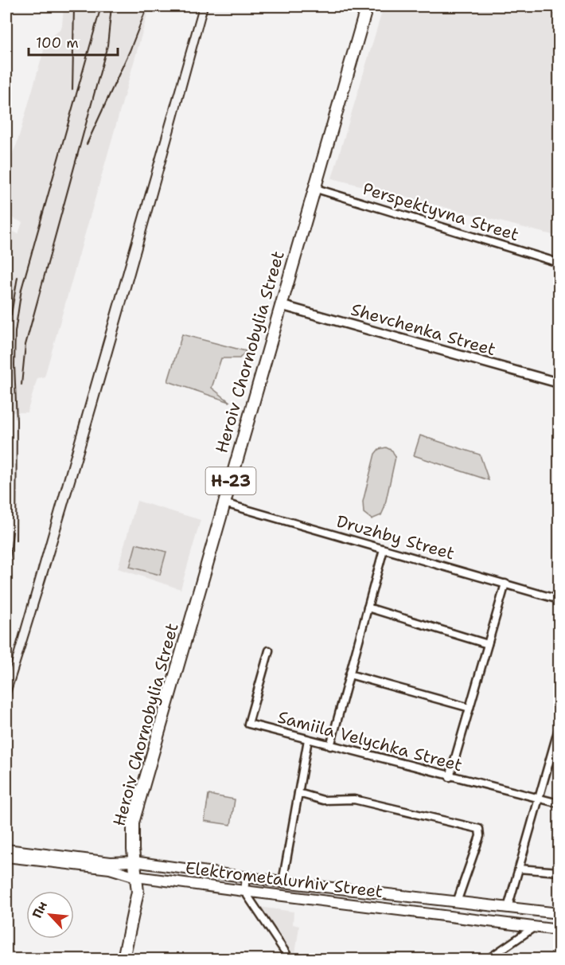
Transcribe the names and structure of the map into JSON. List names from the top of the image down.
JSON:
{
  "streets": {
    "main road": ["Heroiv Chornobylia Street", "Н-23", "Elektrometalurhiv Street"],
    "street": [
      "Perspektyvna Street",
      "Shevchenka Street",
      "Druzhby Street",
      "Samiila Velychka Street"
    ]
  },
  "crossings": [
    ["Perspektyvna Street", "Heroiv Chornobylia Street"],
    ["Shevchenka Street", "Heroiv Chornobylia Street"],
    ["Heroiv Chornobylia Street", "Druzhby Street"],
    ["Heroiv Chornobylia Street", "Elektrometalurhiv Street"]
  ],
  "scale_bar": "100 m",
  "north": "top left"
}
